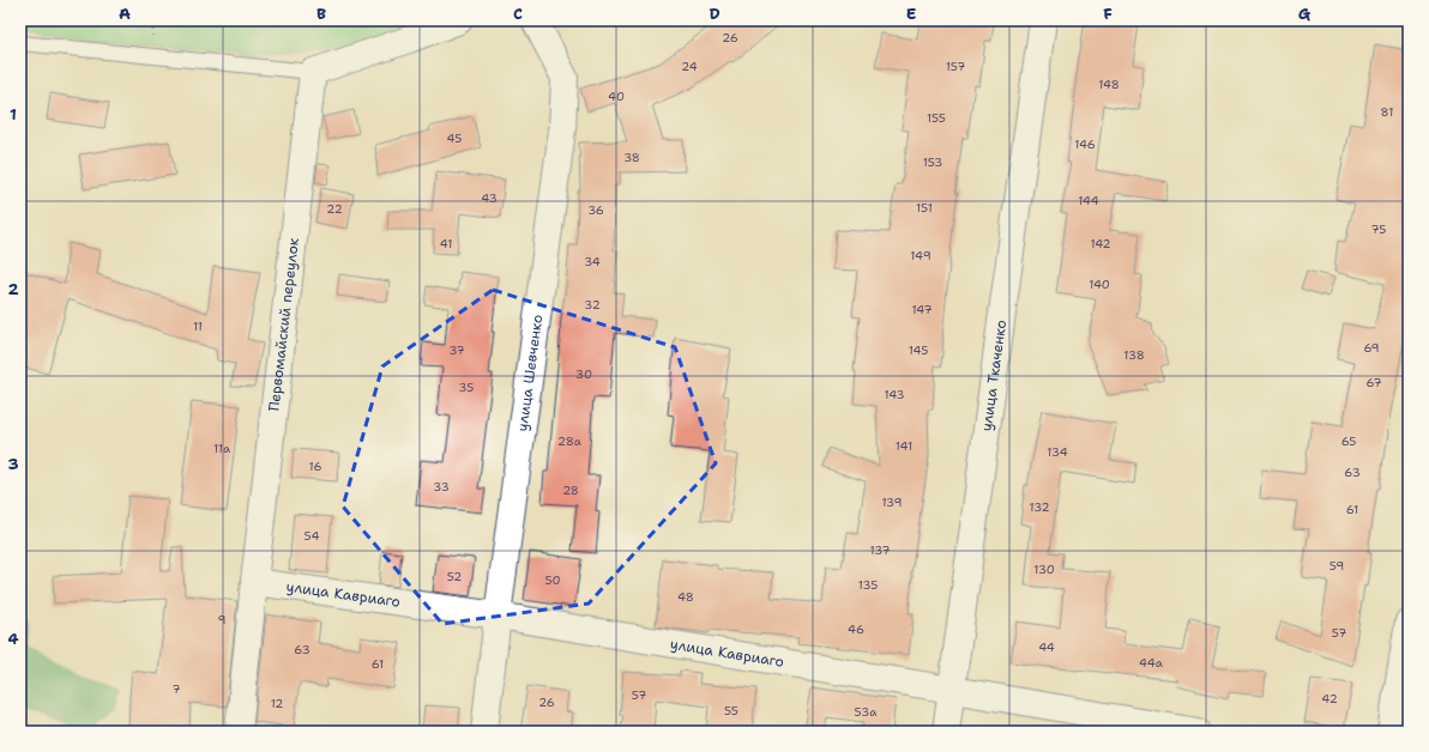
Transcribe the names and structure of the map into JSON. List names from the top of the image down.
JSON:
{
  "streets": {
    "street": [
      "Первомайский переулок",
      "улица Шевченко",
      "улица Ткаченко",
      "улица Кавриаго"
    ]
  },
  "crossings": [
    ["Первомайский переулок", "улица Кавриаго"],
    ["улица Шевченко", "улица Кавриаго"],
    ["улица Ткаченко", "улица Кавриаго"]
  ],
  "house_numbers": [
    "26",
    "24",
    "157",
    "148",
    "40",
    "81",
    "155",
    "45",
    "146",
    "38",
    "153",
    "43",
    "144",
    "151",
    "22",
    "36",
    "75",
    "41",
    "142",
    "149",
    "34",
    "140",
    "32",
    "147",
    "11",
    "69",
    "37",
    "145",
    "138",
    "30",
    "67",
    "35",
    "143",
    "28а",
    "65",
    "141",
    "11а",
    "134",
    "16",
    "63",
    "33",
    "28",
    "139",
    "132",
    "61",
    "54",
    "137",
    "59",
    "130",
    "52",
    "50",
    "135",
    "48",
    "9",
    "46",
    "57",
    "44",
    "63",
    "44а",
    "61",
    "7",
    "57",
    "42",
    "26",
    "12",
    "55",
    "53а"
  ],
  "grid": {
    "columns": [
      "A",
      "B",
      "C",
      "D",
      "E",
      "F",
      "G"
    ],
    "rows": [
      "1",
      "2",
      "3",
      "4"
    ]
  }
}
